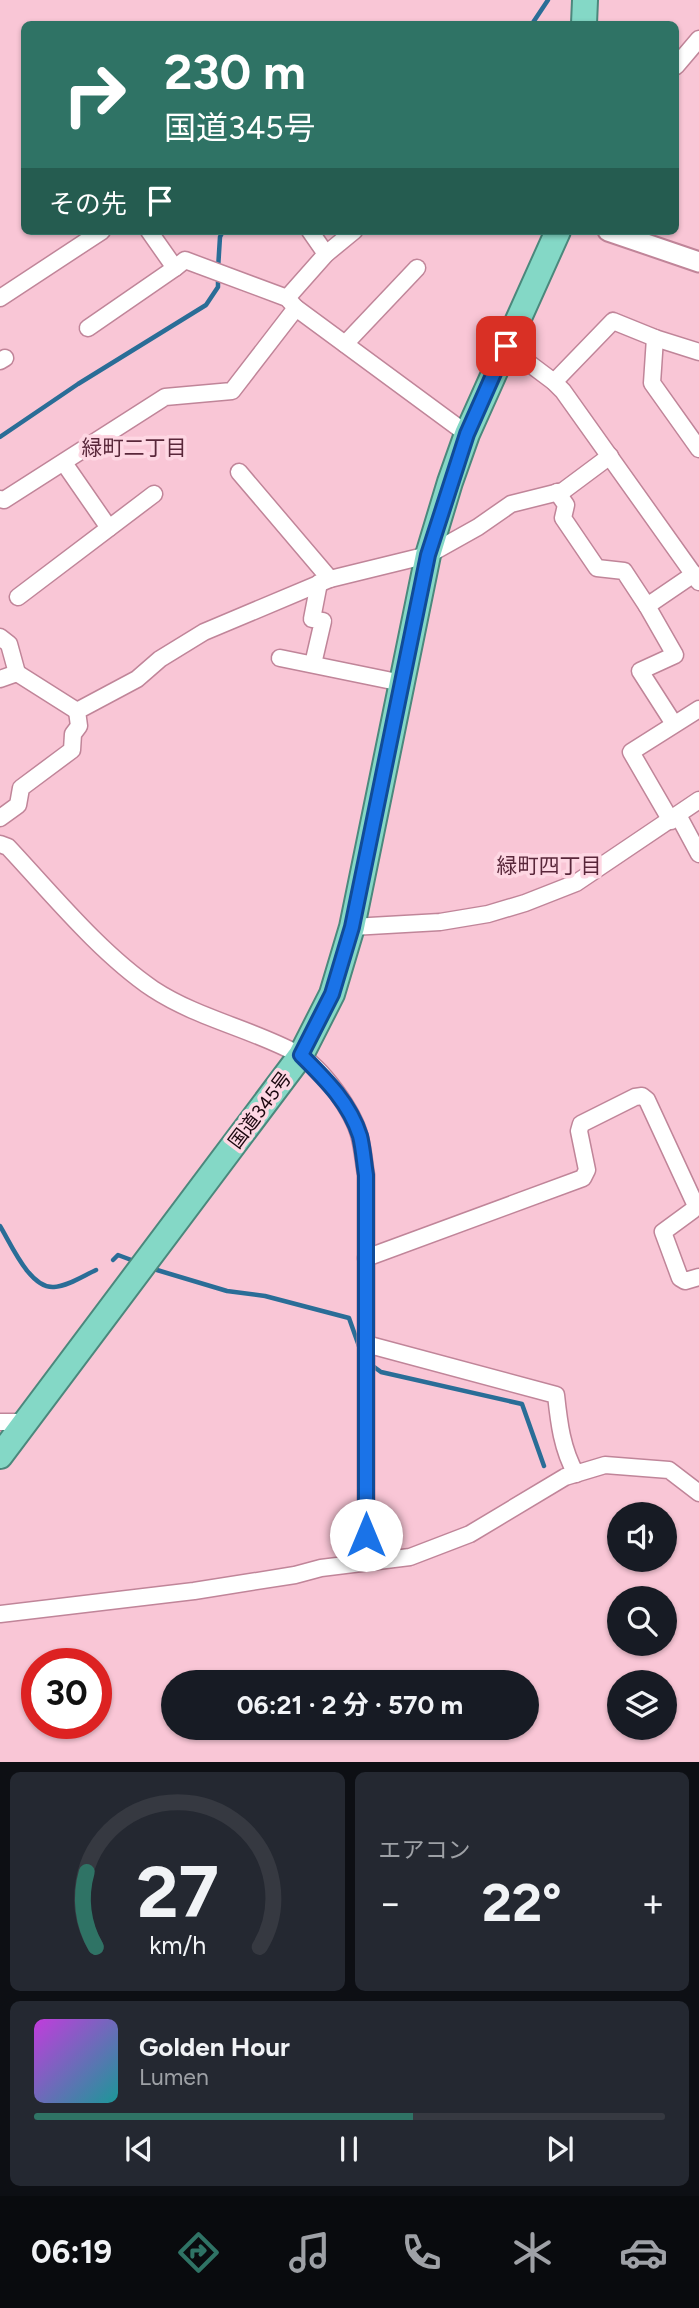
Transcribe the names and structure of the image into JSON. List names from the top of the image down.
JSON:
{
  "streets": {
    "highway": ["国道345号"]
  },
  "districts": ["緑町二丁目", "緑町四丁目"],
  "page": {
    "turn": ["230 m", "国道345号"],
    "then": "その先",
    "limit": "30",
    "trip": "06:21 · 2 分 · 570 m",
    "tile": "エアコン",
    "heat": ["−", "22°", "+"],
    "song": ["Golden Hour", "Lumen"],
    "tabs": "06:19",
    "gauge": ["27", "km/h"]
  }
}
